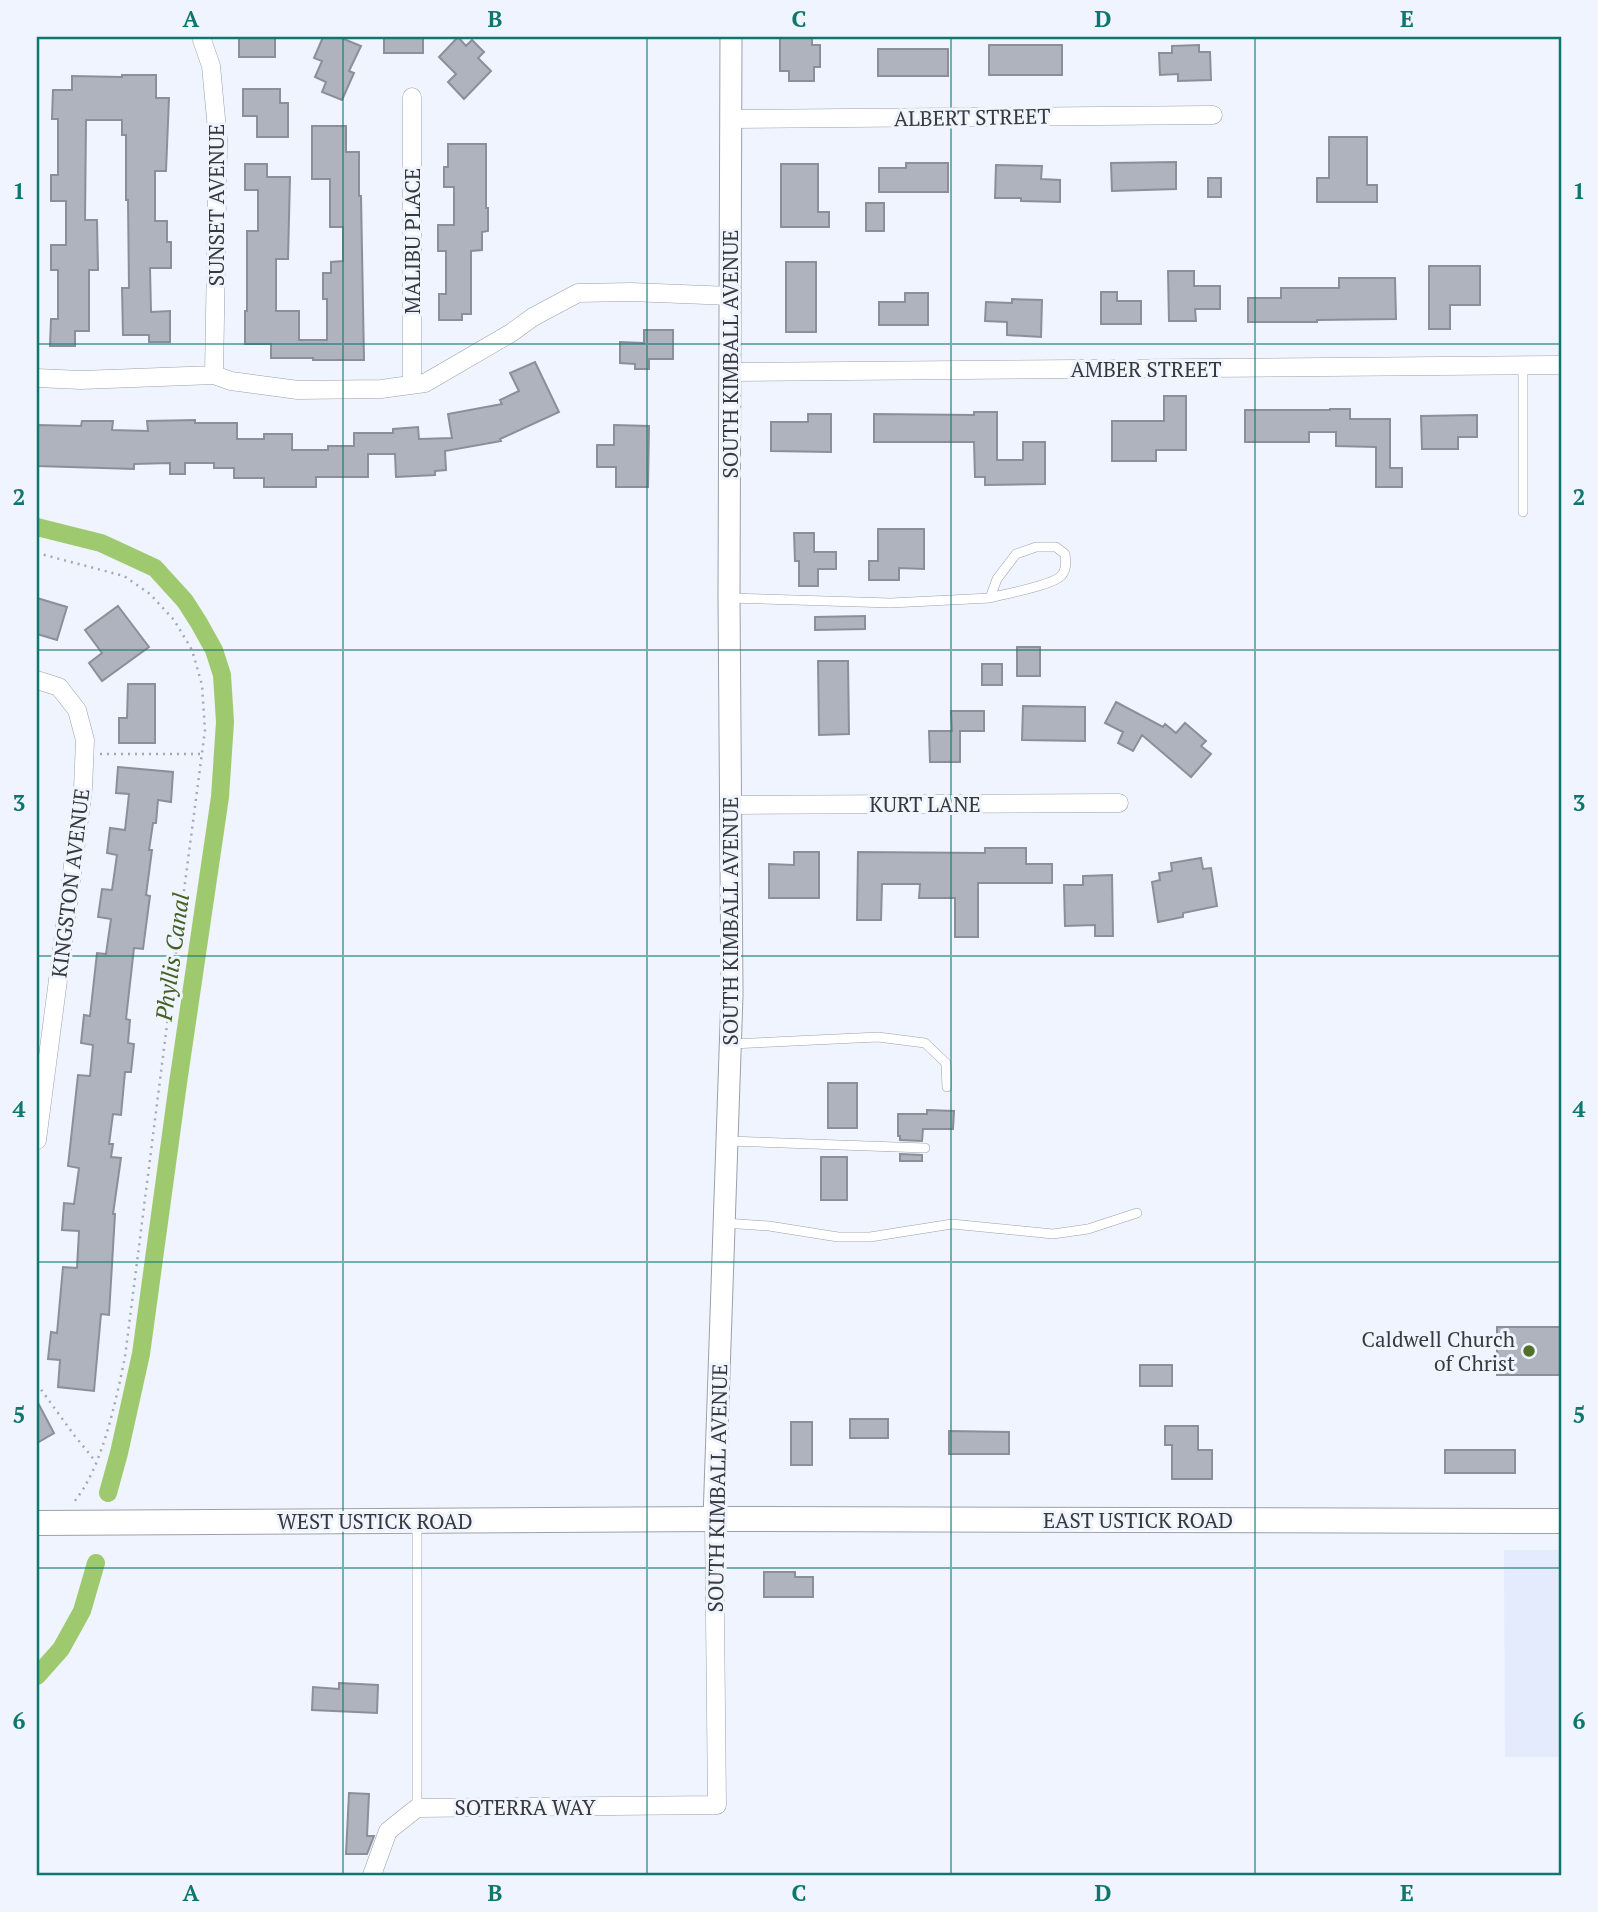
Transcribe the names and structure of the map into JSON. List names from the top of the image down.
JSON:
{
  "streets": {
    "main road": ["EAST USTICK ROAD", "WEST USTICK ROAD"],
    "street": [
      "ALBERT STREET",
      "SUNSET AVENUE",
      "MALIBU PLACE",
      "SOUTH KIMBALL AVENUE",
      "AMBER STREET",
      "KURT LANE",
      "KINGSTON AVENUE",
      "SOTERRA WAY"
    ]
  },
  "crossings": [
    ["ALBERT STREET", "SOUTH KIMBALL AVENUE"],
    ["SOUTH KIMBALL AVENUE", "AMBER STREET"],
    ["SOUTH KIMBALL AVENUE", "KURT LANE"],
    ["SOUTH KIMBALL AVENUE", "EAST USTICK ROAD"],
    ["SOUTH KIMBALL AVENUE", "WEST USTICK ROAD"],
    ["SOUTH KIMBALL AVENUE", "SOTERRA WAY"],
    ["EAST USTICK ROAD", "WEST USTICK ROAD"]
  ],
  "water": ["Phyllis Canal"],
  "places": ["Caldwell Church of Christ"],
  "grid": {
    "columns": [
      "A",
      "B",
      "C",
      "D",
      "E"
    ],
    "rows": [
      "1",
      "2",
      "3",
      "4",
      "5",
      "6"
    ]
  }
}
